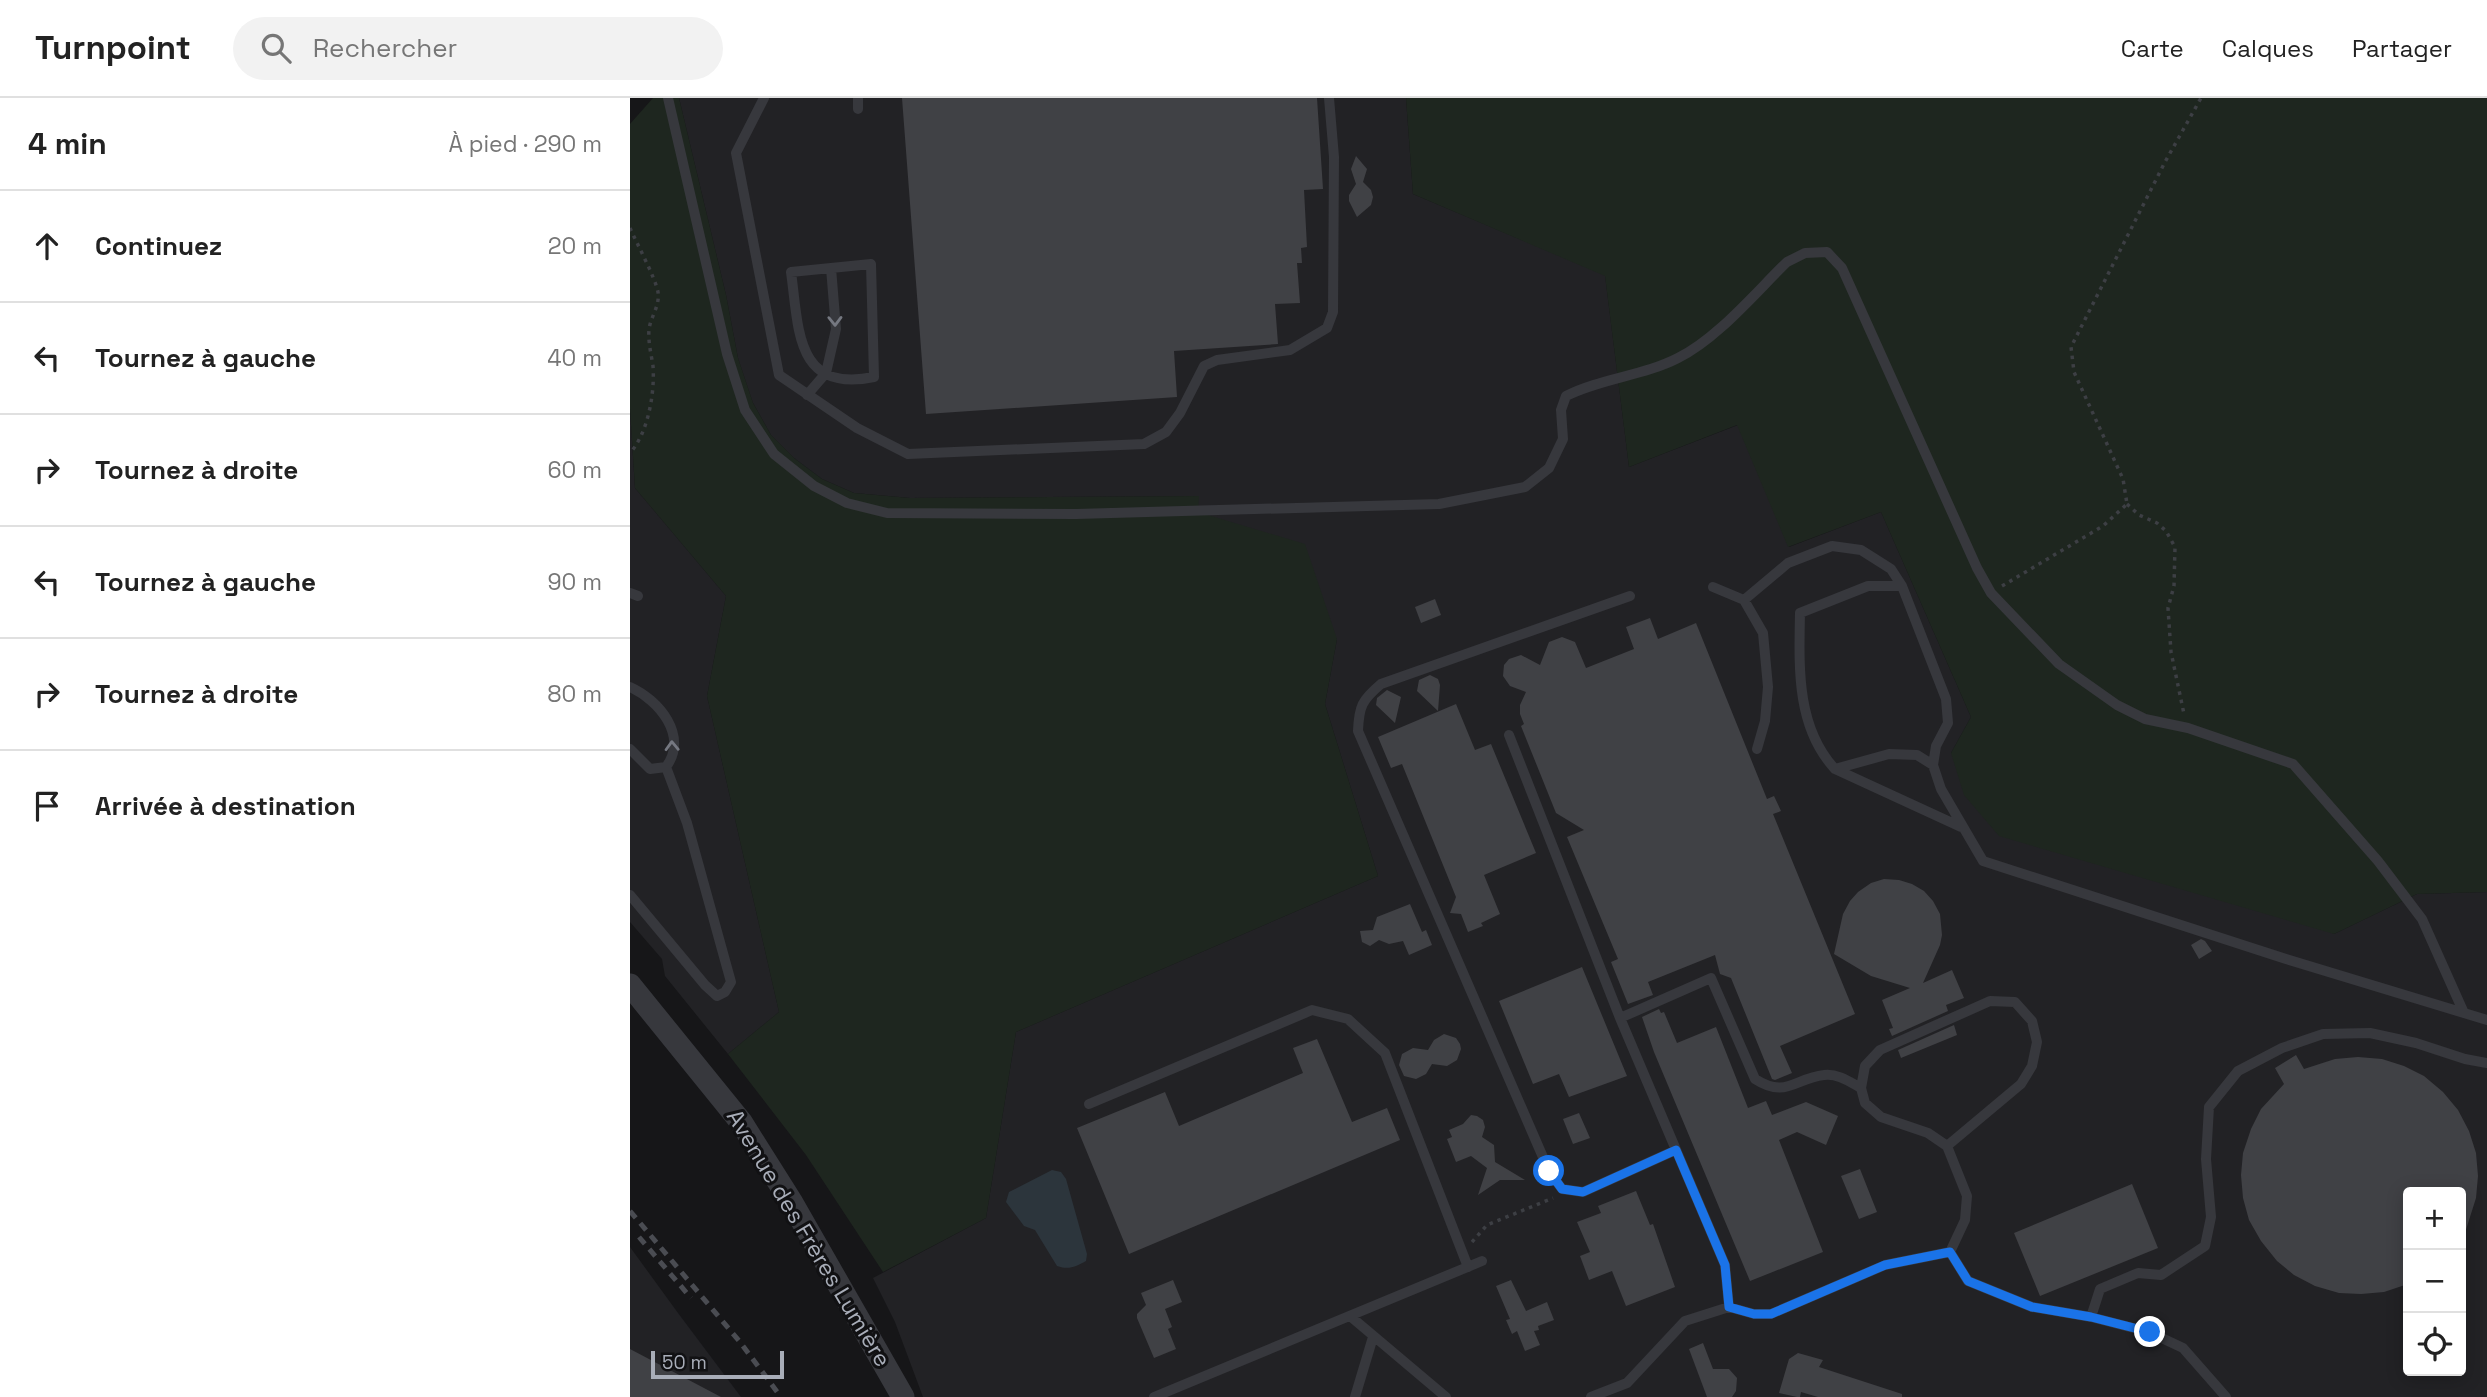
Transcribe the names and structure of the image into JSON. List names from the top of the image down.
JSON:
{
  "streets": {
    "street": ["Avenue des Frères Lumière"]
  },
  "scale_bar": "50 m",
  "page": {
    "header": "Turnpoint",
    "search": "Rechercher",
    "nav": ["Carte", "Calques", "Partager"],
    "heading": ["4 min", "À pied · 290 m"],
    "list": [
      ["Continuez", "20 m"],
      ["Tournez à gauche", "40 m"],
      ["Tournez à droite", "60 m"],
      ["Tournez à gauche", "90 m"],
      ["Tournez à droite", "80 m"],
      "Arrivée à destination"
    ],
    "map_buttons": ["+", "−"],
    "scale": "50 m"
  }
}
